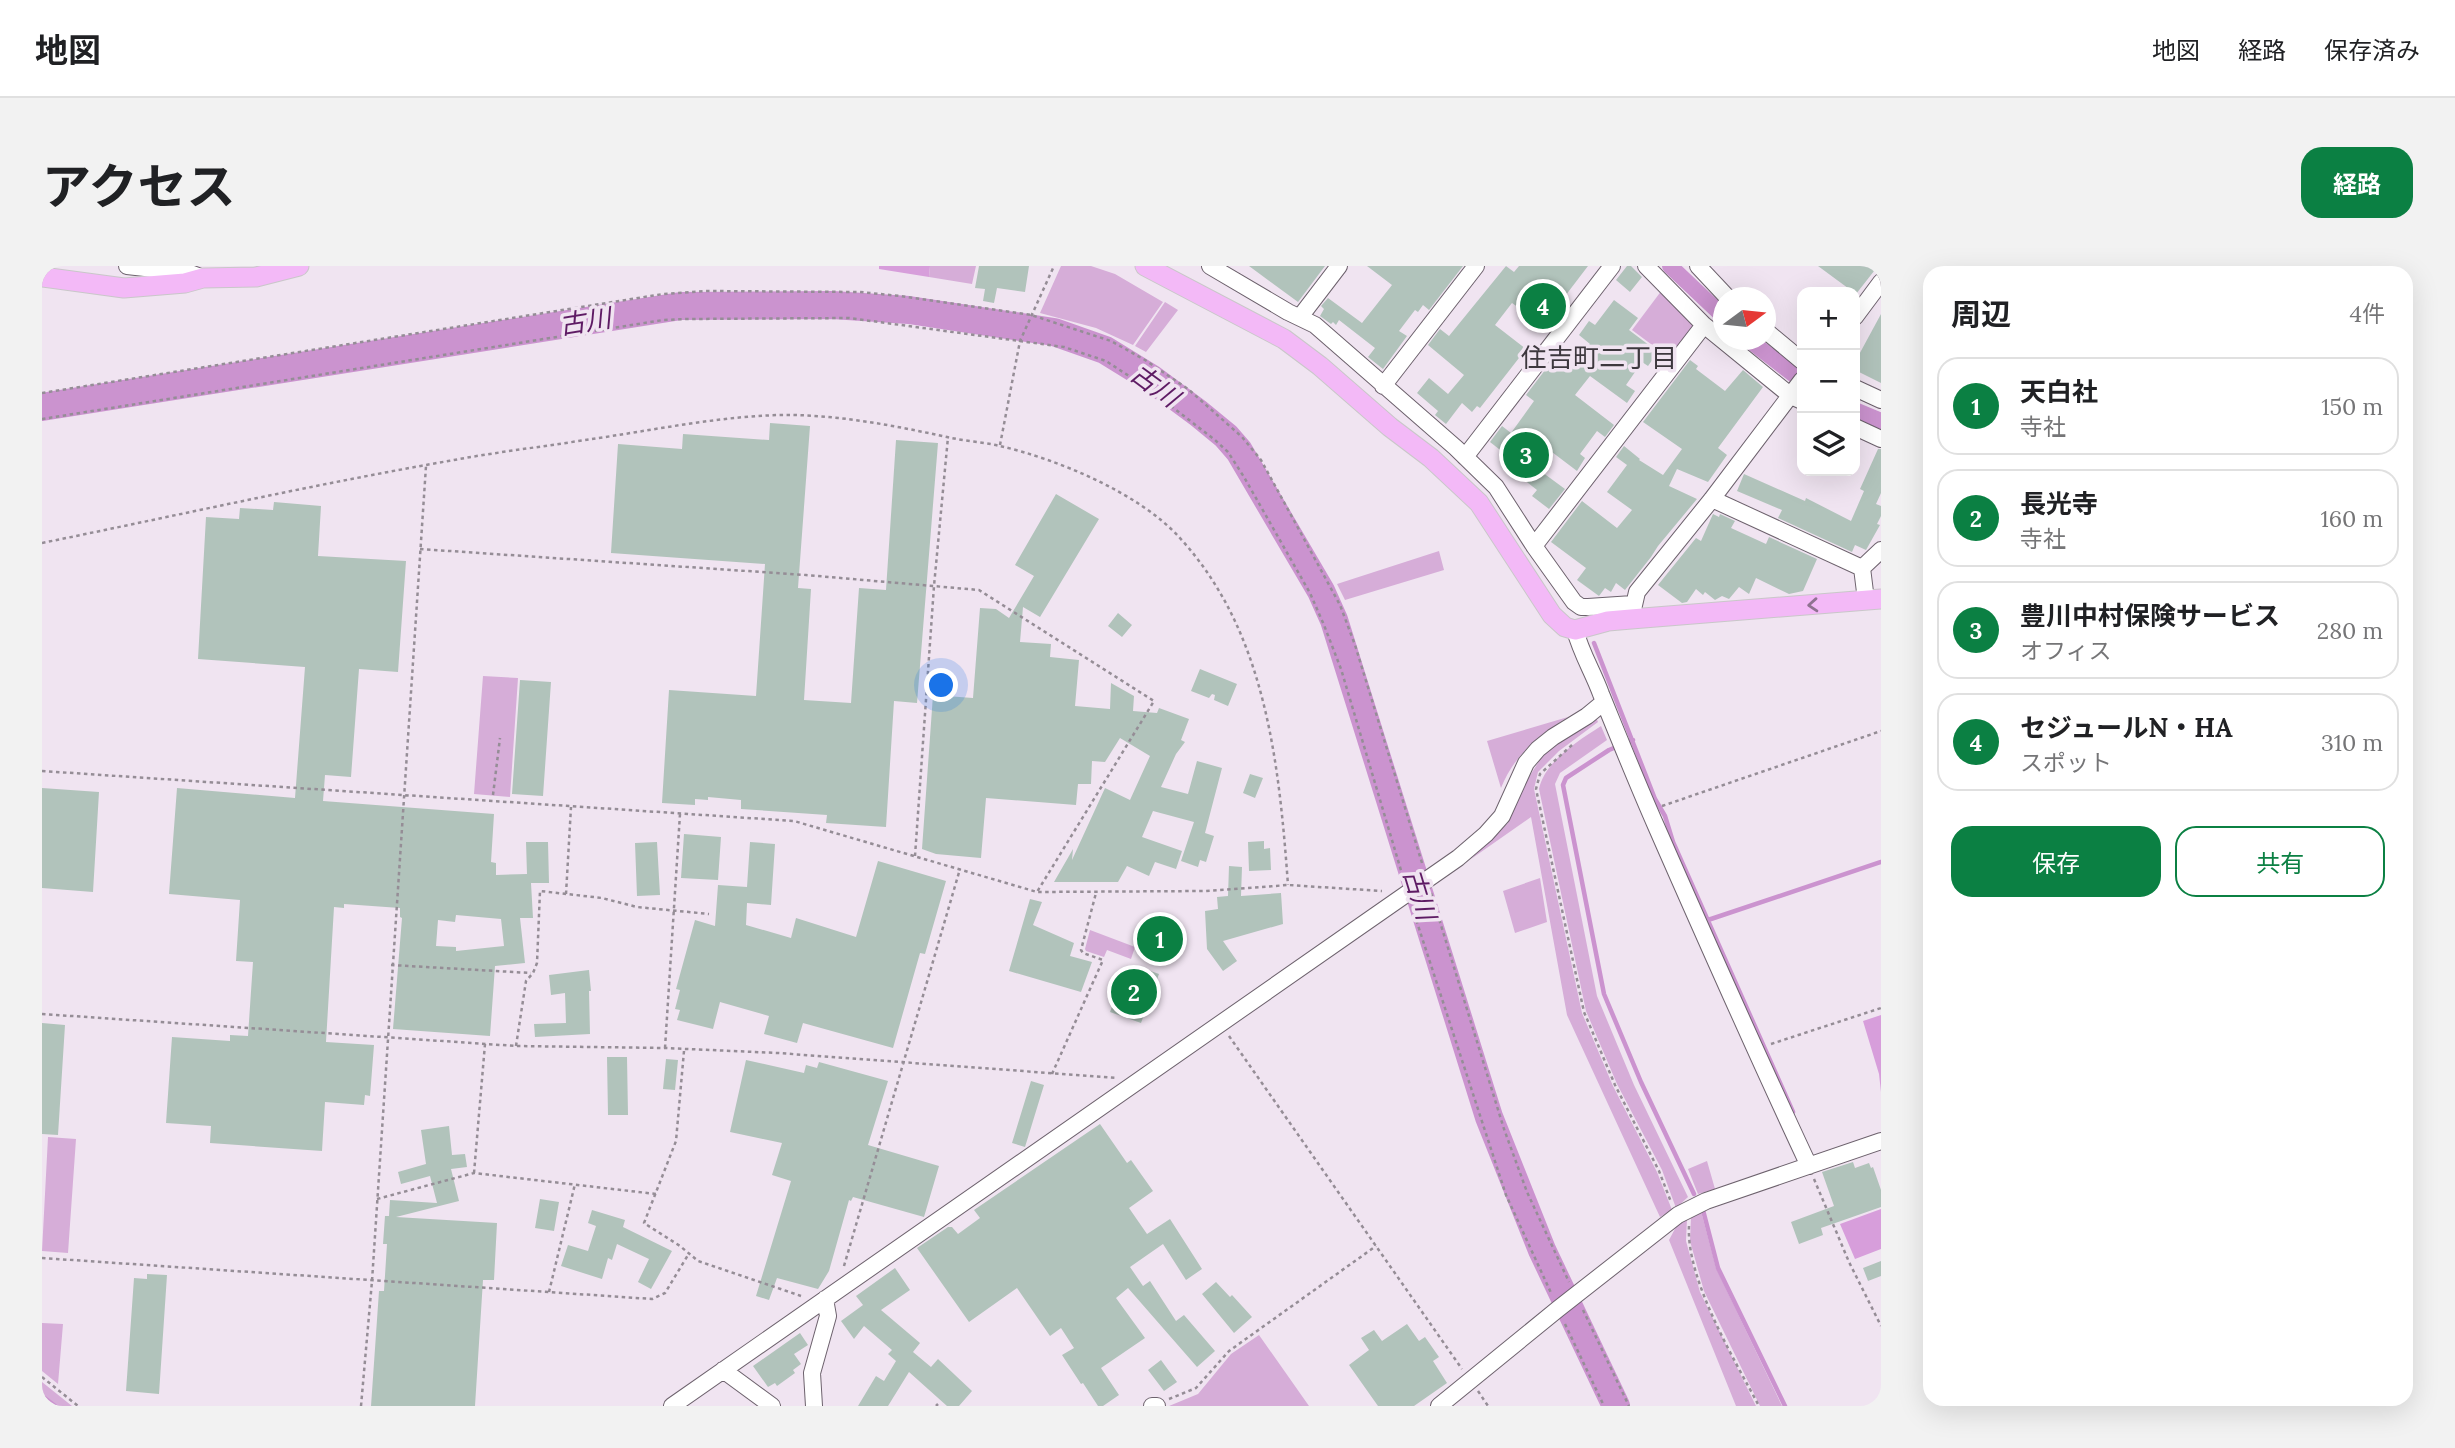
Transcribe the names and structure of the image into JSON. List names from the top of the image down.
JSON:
{
  "districts": ["住吉町二丁目"],
  "water": ["古川"],
  "north": "right",
  "page": {
    "header": "地図",
    "nav": ["地図", "経路", "保存済み"],
    "title": "アクセス",
    "buttons": [
      "経路",
      ["保存", "共有"]
    ],
    "heading": ["周辺", "4件"],
    "pins": [
      "4",
      "3",
      "1",
      "2"
    ],
    "map_buttons": ["+", "−"],
    "list": [
      {
        "mark": "1",
        "name": "天白社",
        "note": "寺社",
        "value": "150 m"
      },
      {
        "mark": "2",
        "name": "長光寺",
        "note": "寺社",
        "value": "160 m"
      },
      {
        "mark": "3",
        "name": "豊川中村保険サービス",
        "note": "オフィス",
        "value": "280 m"
      },
      {
        "mark": "4",
        "name": "セジュールN・HA",
        "note": "スポット",
        "value": "310 m"
      }
    ]
  }
}
